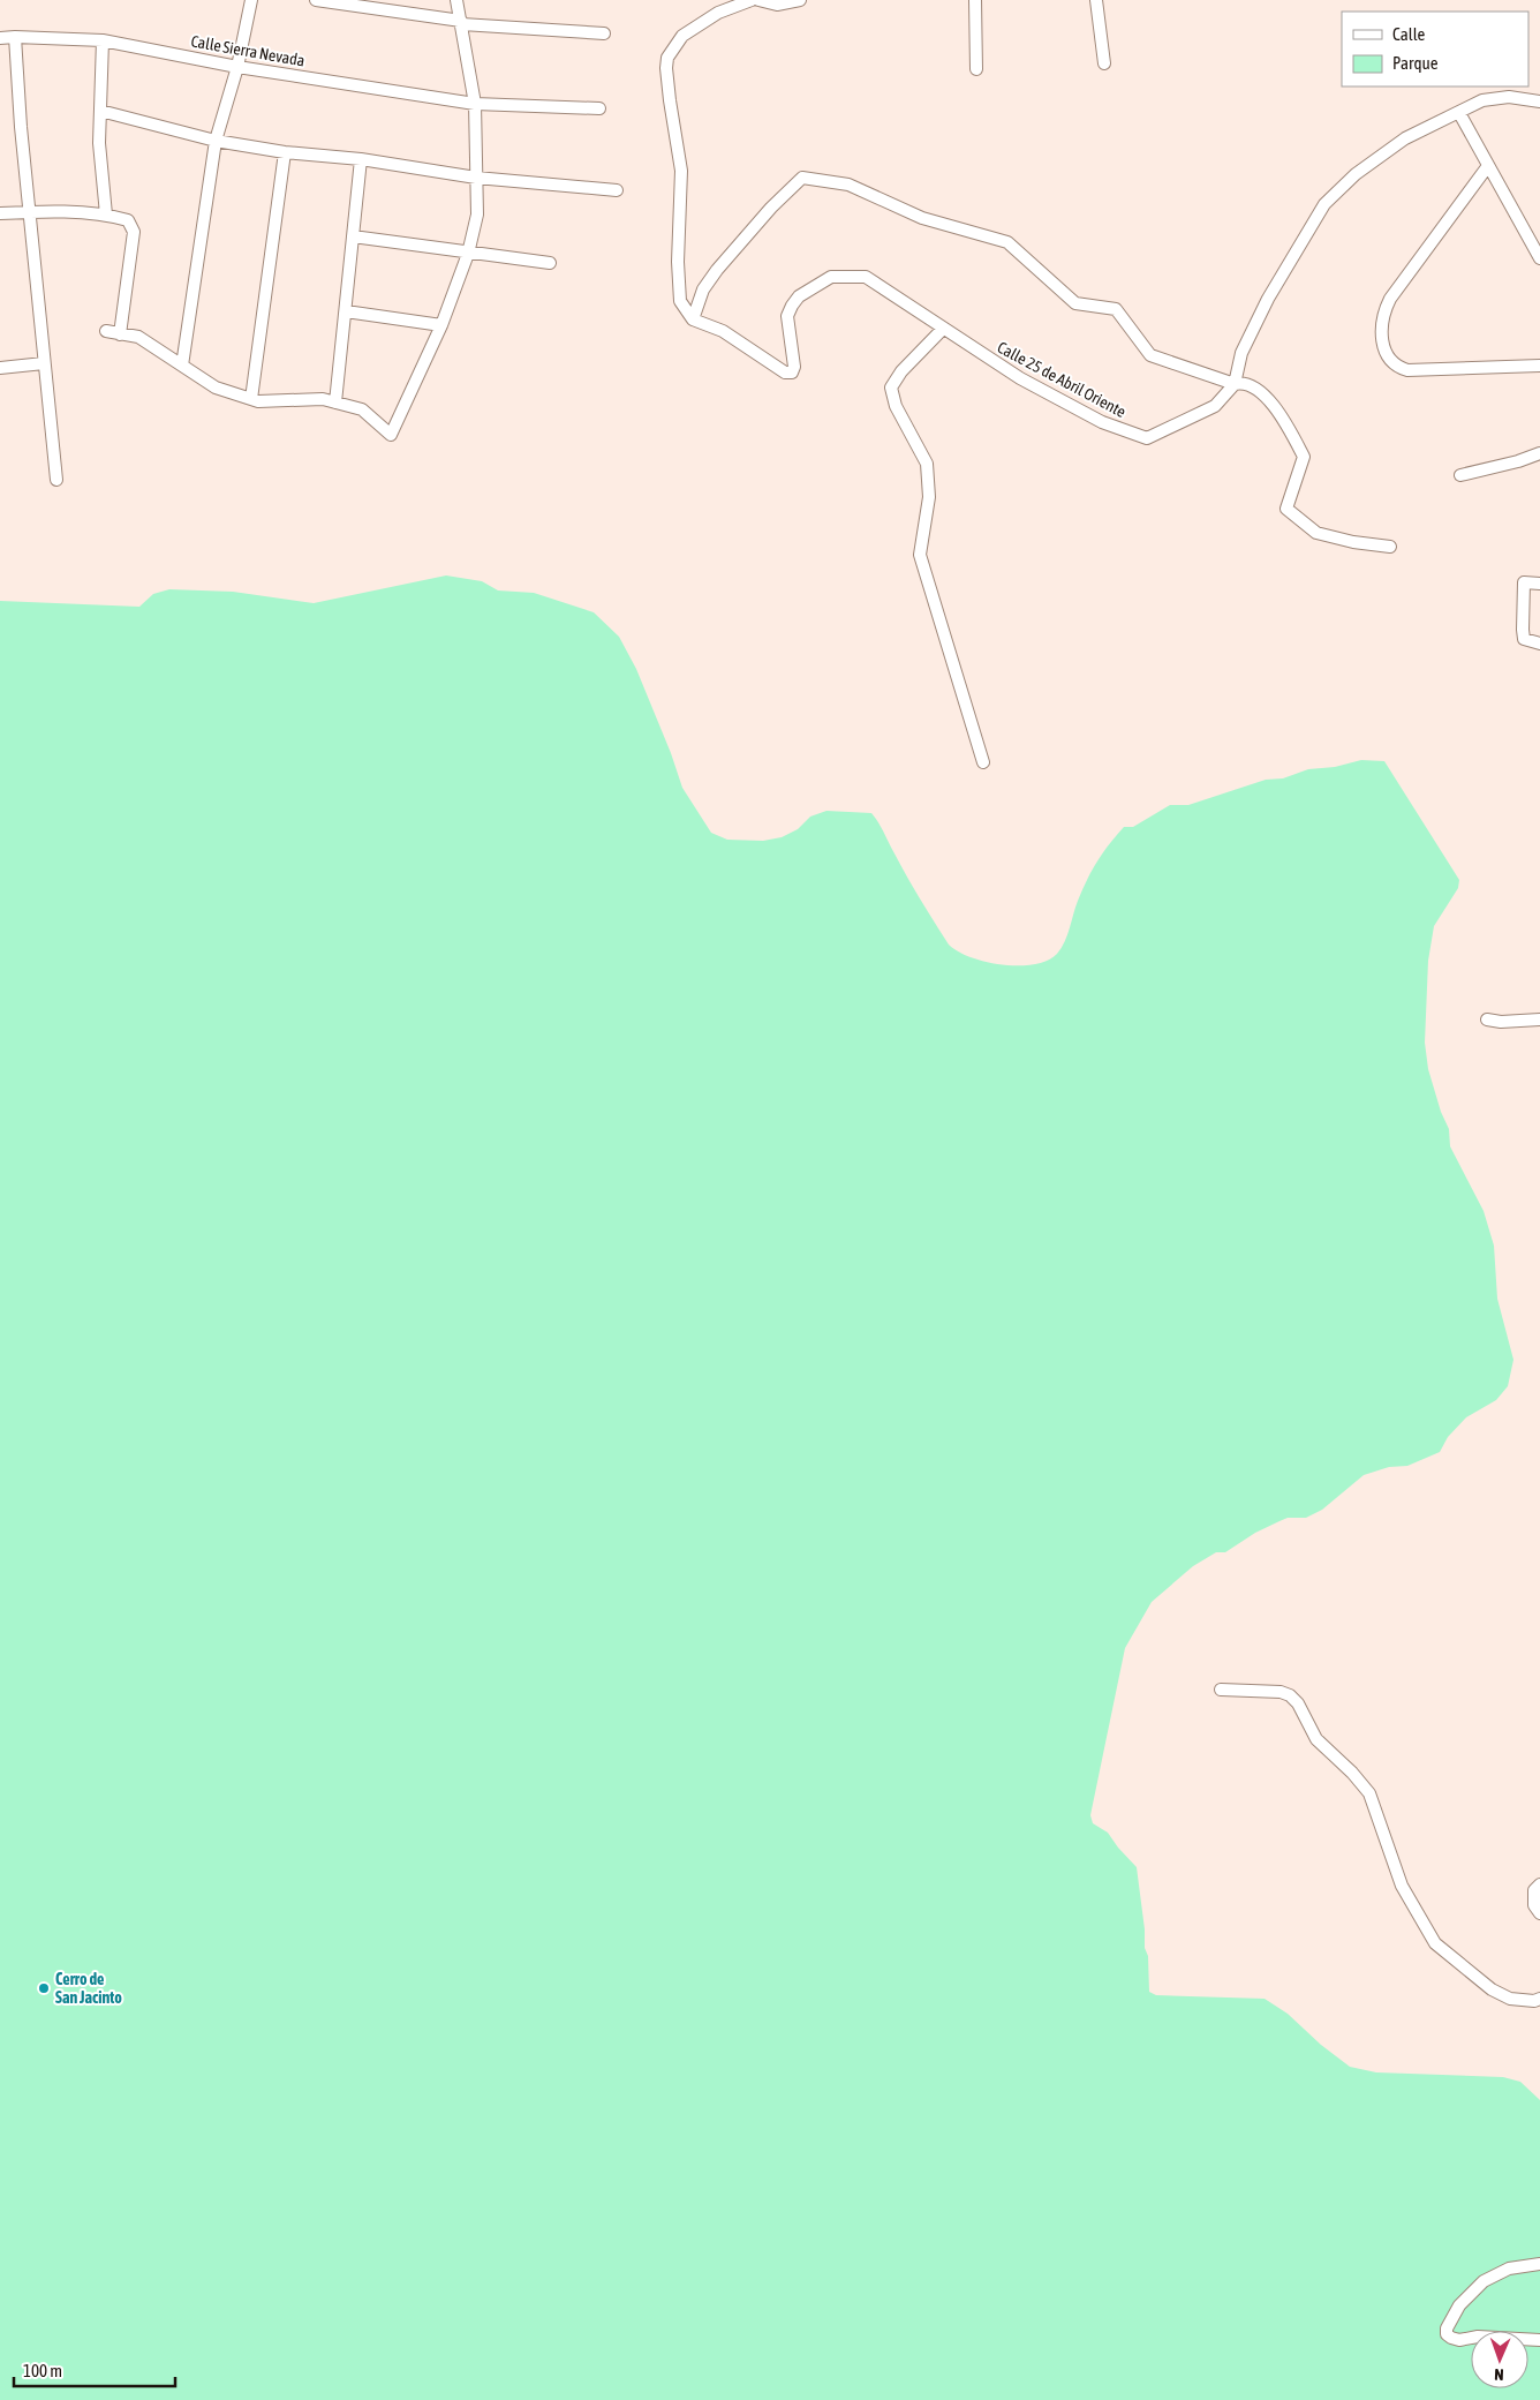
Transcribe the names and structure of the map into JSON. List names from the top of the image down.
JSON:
{
  "streets": {
    "street": ["Calle Sierra Nevada", "Calle 25 de Abril Oriente"]
  },
  "places": ["Cerro de San Jacinto"],
  "legend": ["Calle", "Parque"],
  "scale_bar": "100 m",
  "north": "bottom"
}
